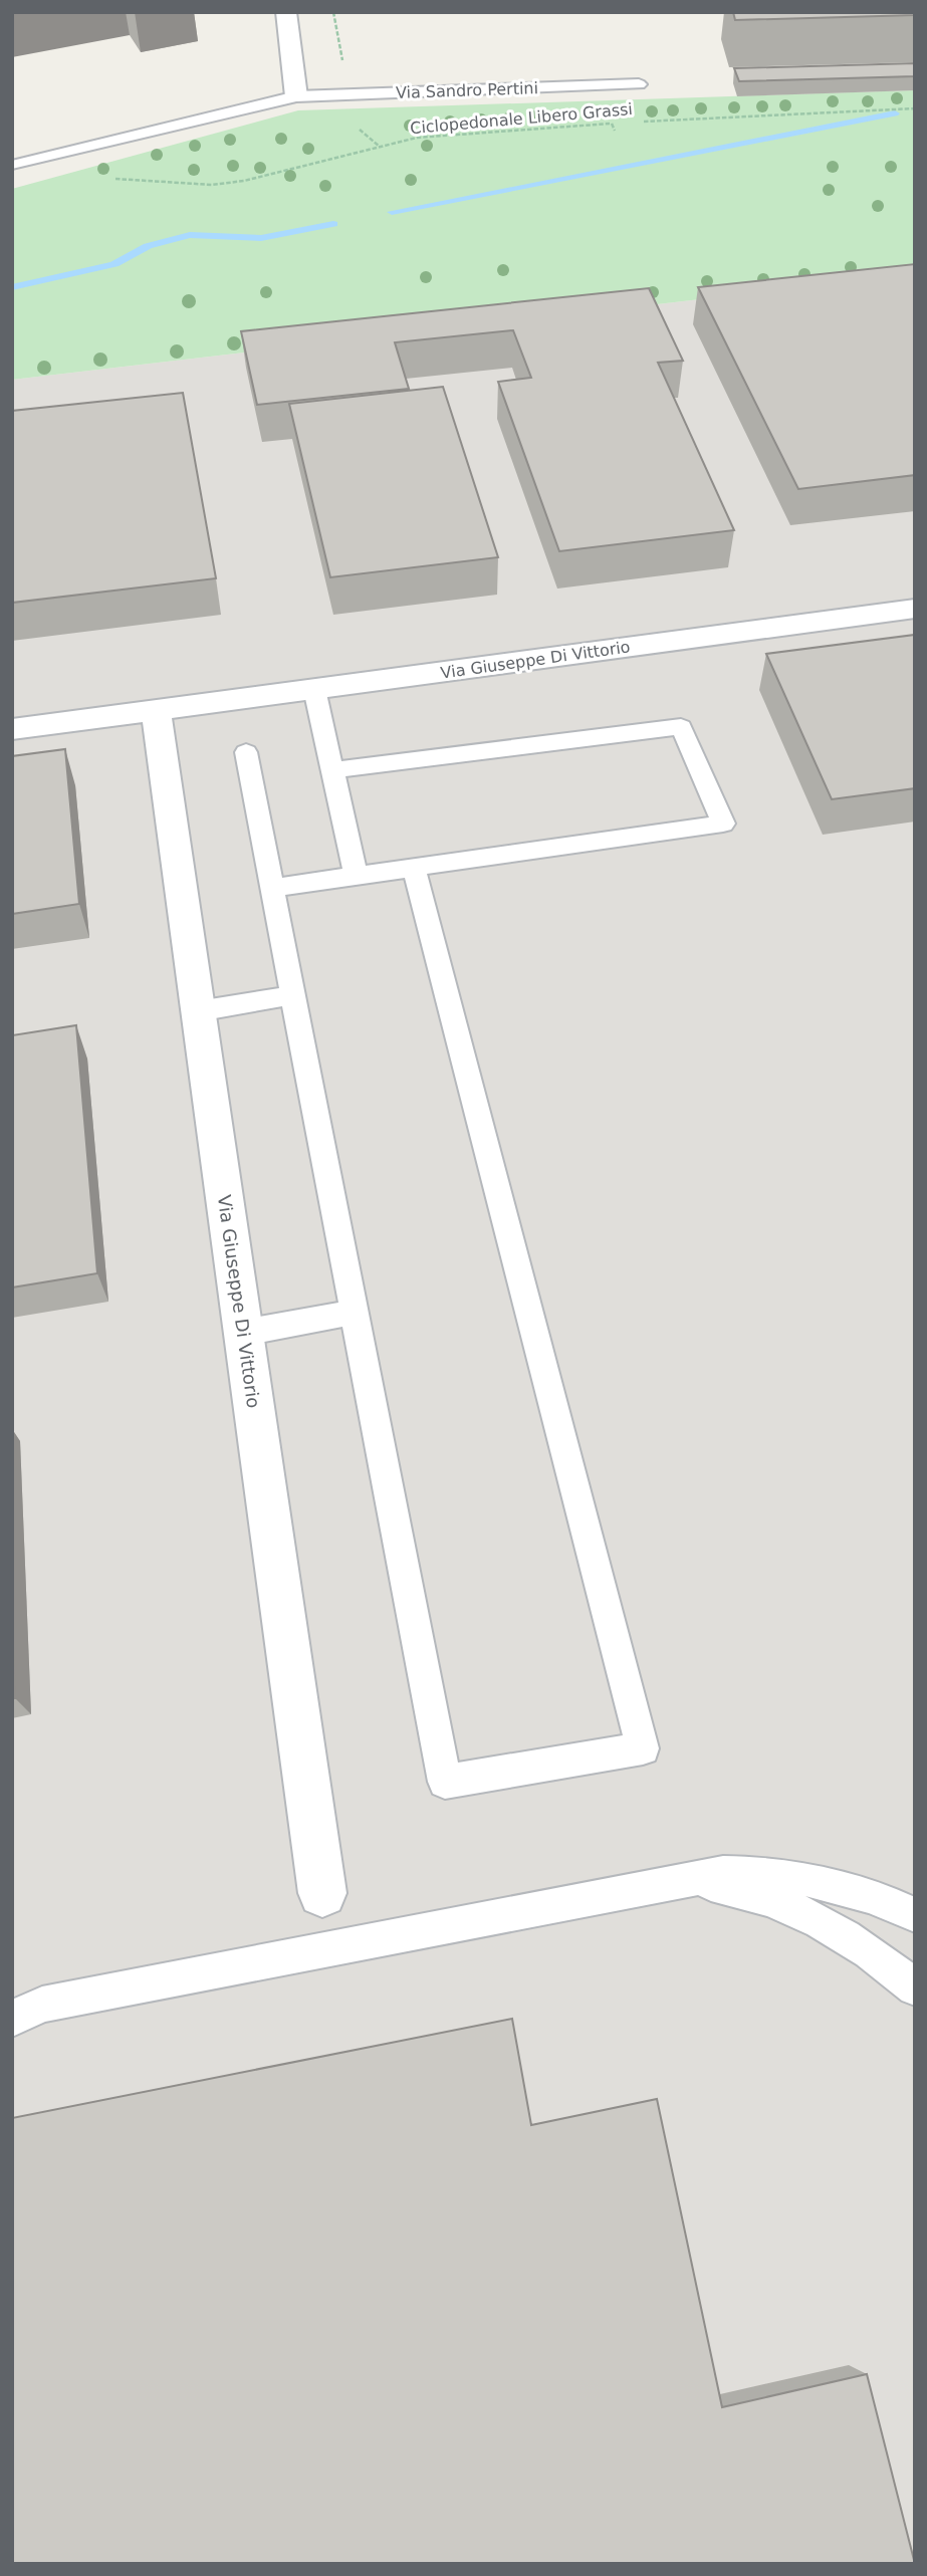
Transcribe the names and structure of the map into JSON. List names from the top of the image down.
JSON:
{
  "streets": {
    "street": ["Via Giuseppe Di Vittorio"],
    "lane": ["Via Sandro Pertini"],
    "path": ["Ciclopedonale Libero Grassi"]
  }
}
